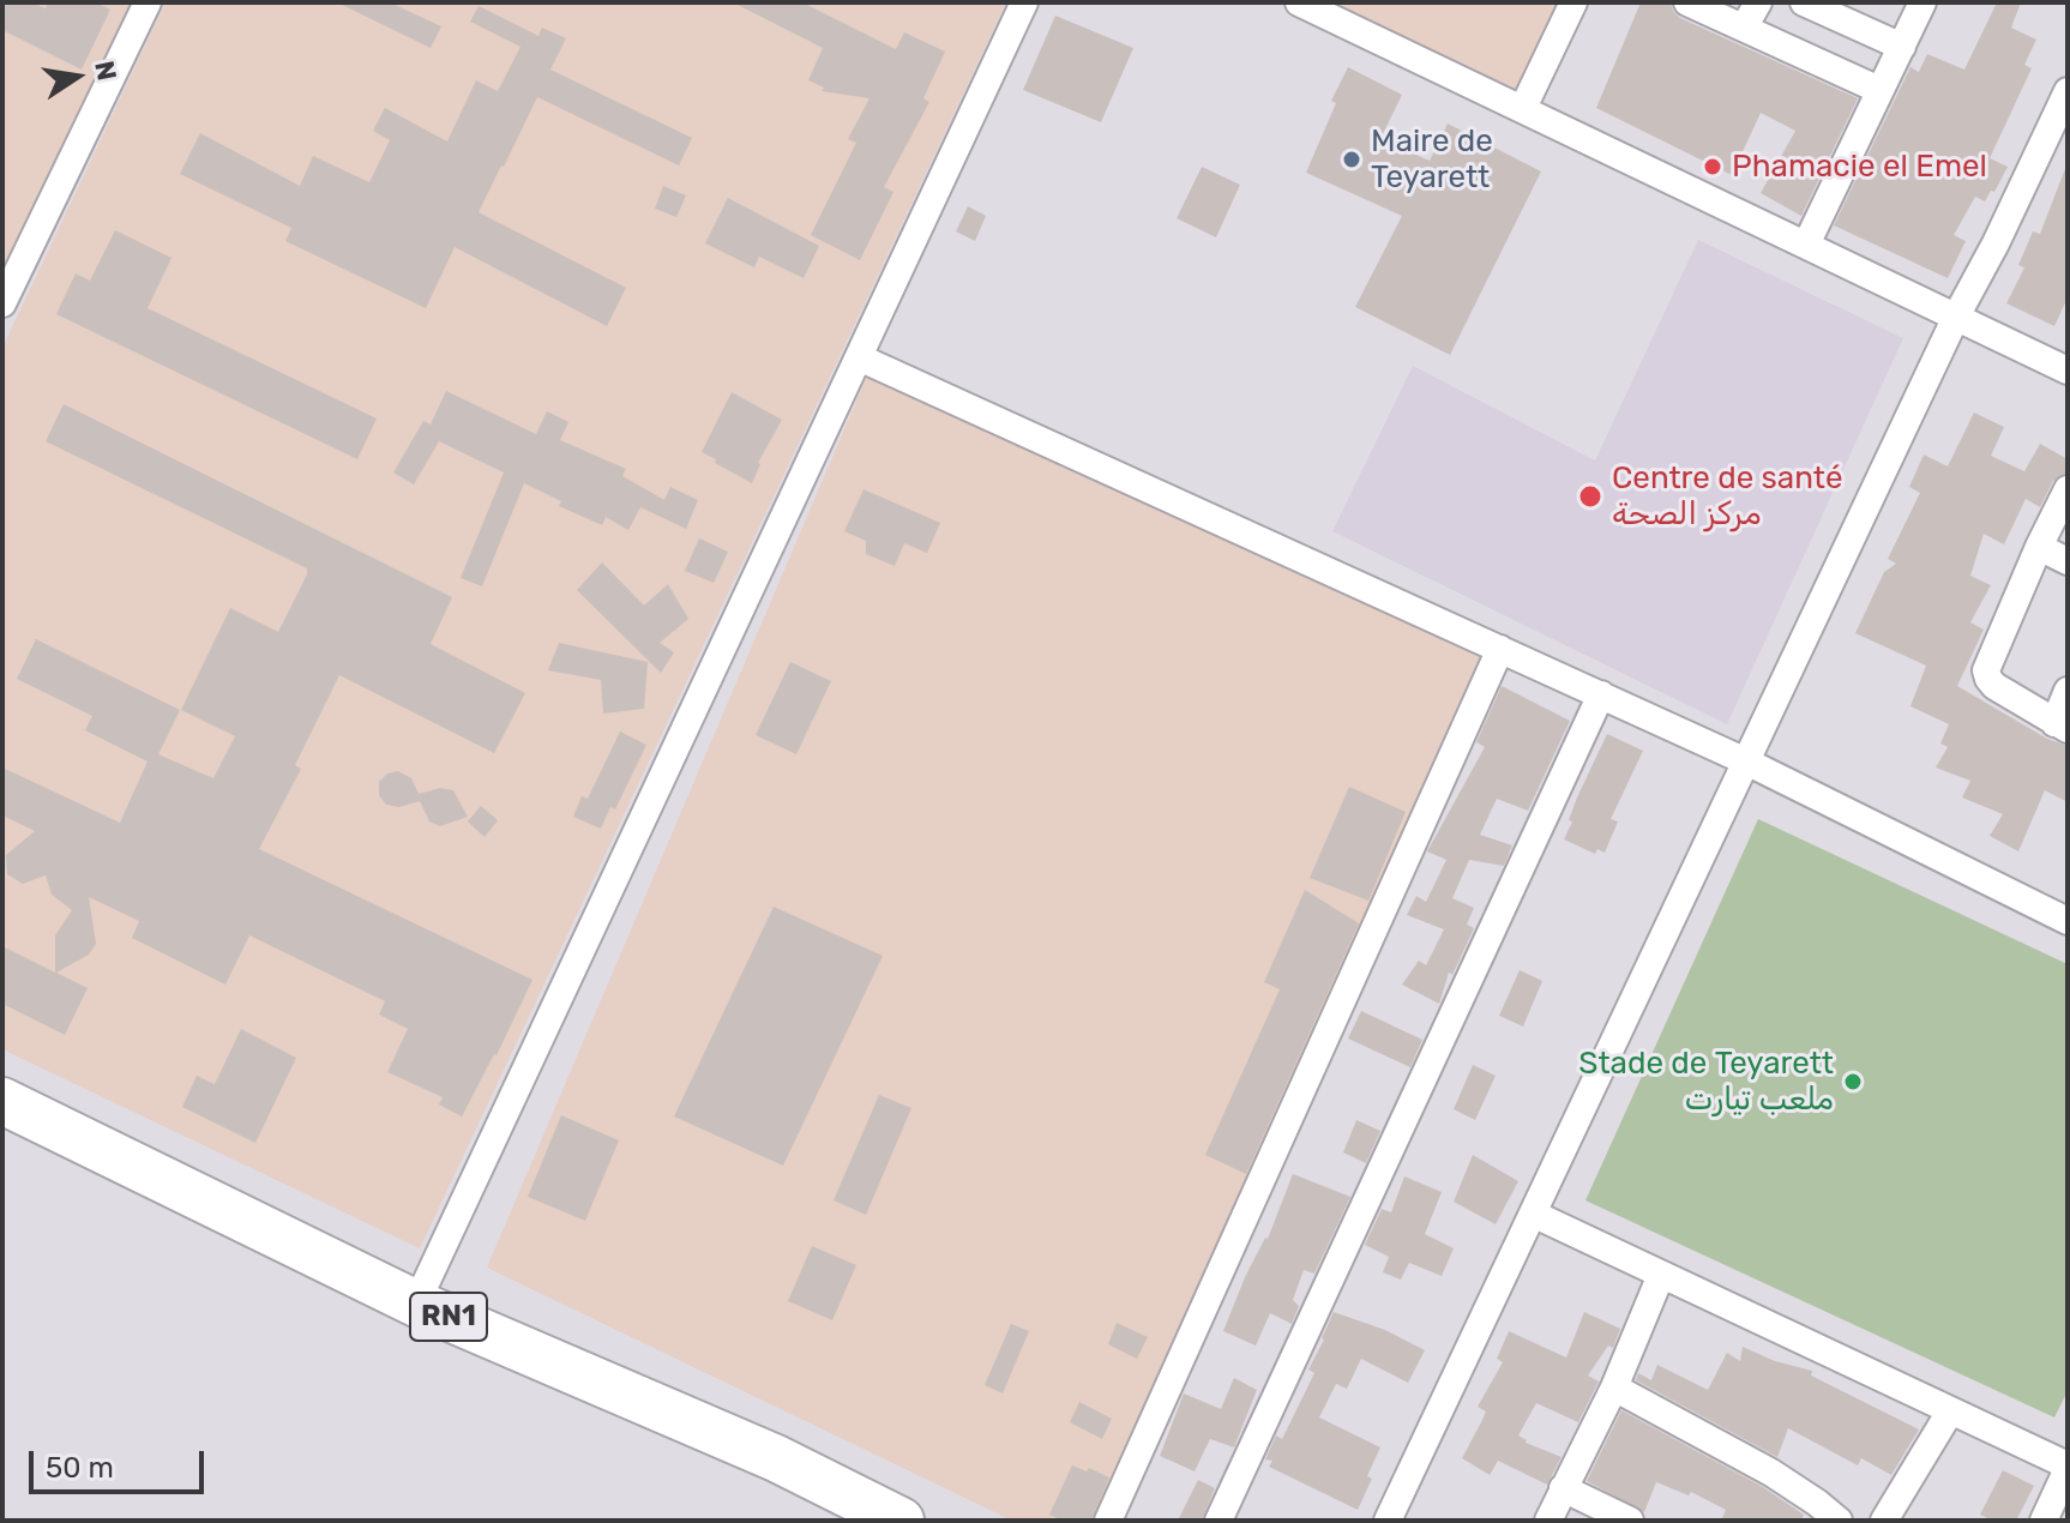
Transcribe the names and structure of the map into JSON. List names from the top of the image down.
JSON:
{
  "streets": {
    "highway": ["RN1"]
  },
  "places": [
    "Maire de Teyarett",
    "Phamacie el Emel",
    "Centre de santé مركز الصحة",
    "Stade de Teyarett ملعب تيارت"
  ],
  "scale_bar": "50 m",
  "north": "right"
}
